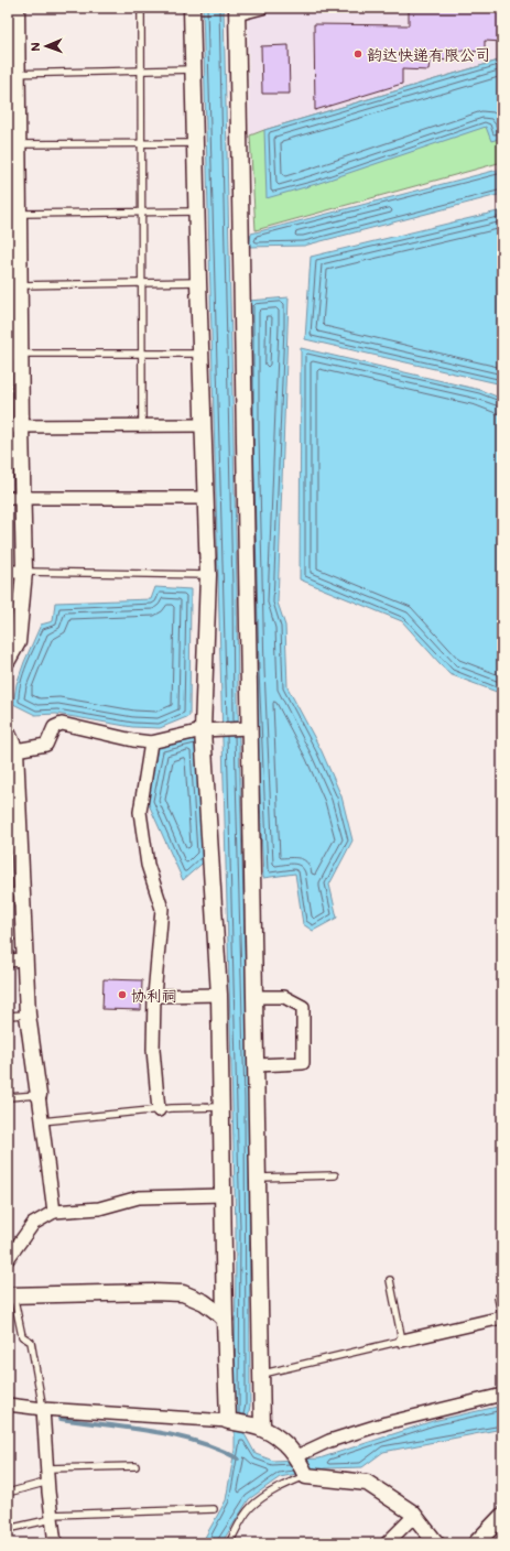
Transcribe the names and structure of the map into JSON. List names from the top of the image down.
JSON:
{
  "places": ["韵达快递有限公司", "协利祠"],
  "north": "left"
}
